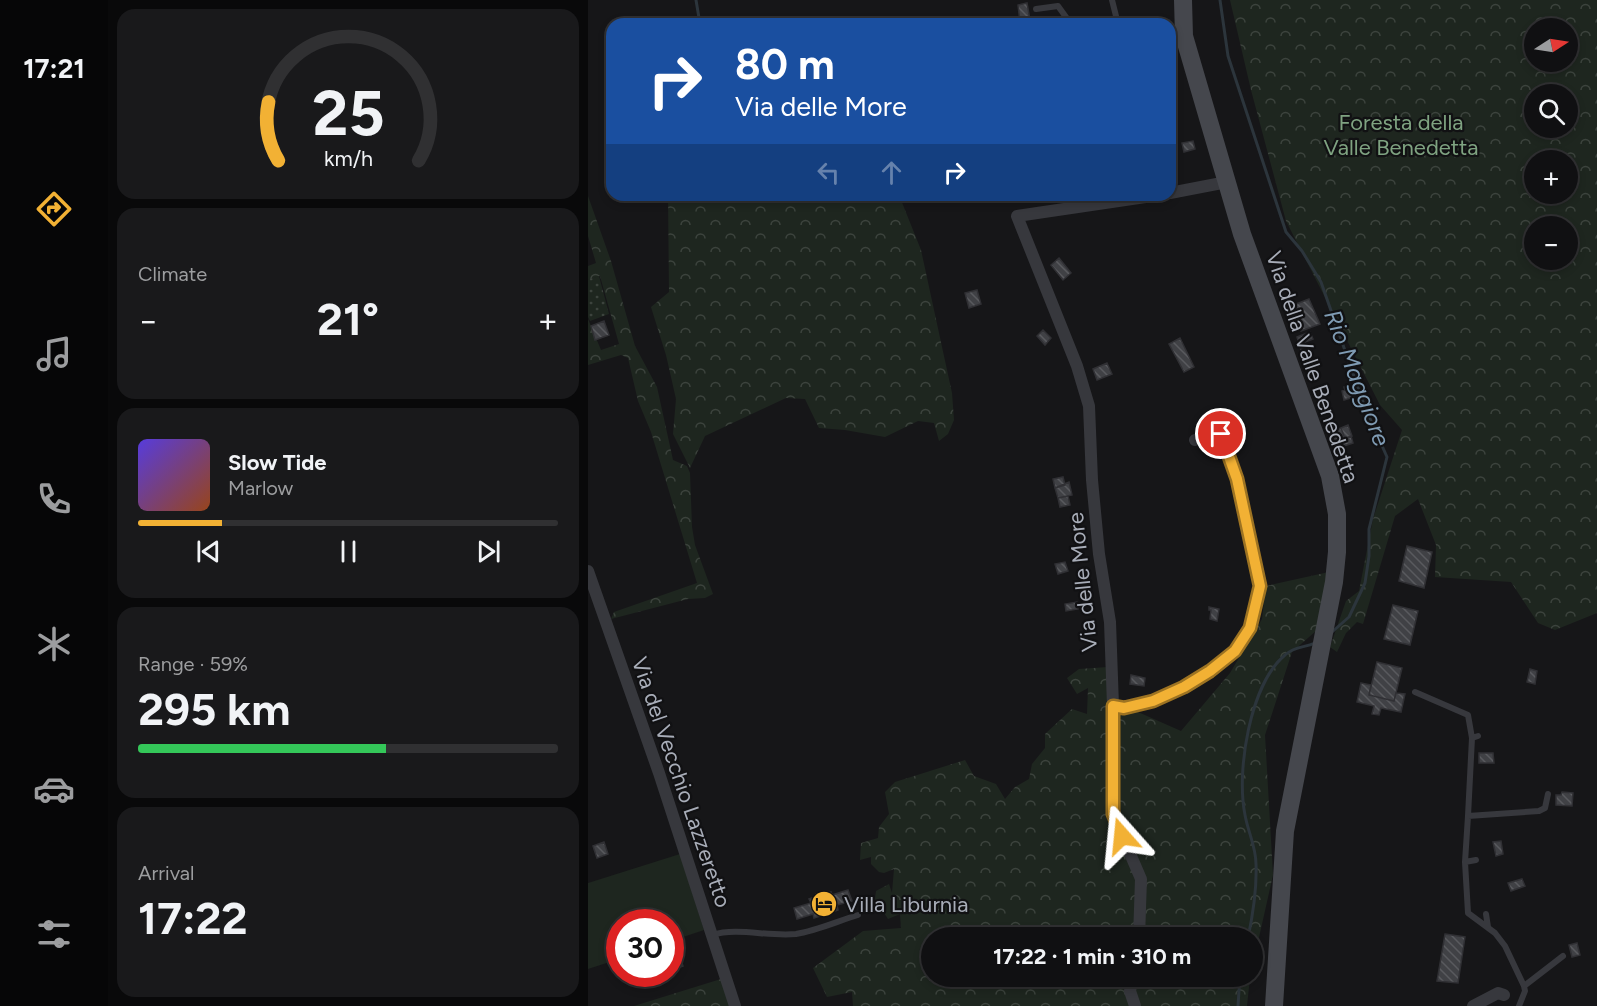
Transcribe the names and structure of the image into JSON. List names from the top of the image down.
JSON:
{
  "streets": {
    "main road": ["Via della Valle Benedetta"],
    "street": ["Via delle More", "Via del Vecchio Lazzeretto"]
  },
  "water": ["Rio Maggiore"],
  "parks": ["Foresta della Valle Benedetta"],
  "places": {
    "hotel": ["Villa Liburnia"]
  },
  "north": "right",
  "page": {
    "tabs": "17:21",
    "map_buttons": ["+", "−"],
    "turn": ["80 m", "Via delle More"],
    "tile": [
      "Climate",
      ["Range · 59%", "295 km"],
      ["Arrival", "17:22"]
    ],
    "heat": ["−", "21°", "+"],
    "song": ["Slow Tide", "Marlow"],
    "limit": "30",
    "trip": "17:22 · 1 min · 310 m",
    "gauge": ["25", "km/h"]
  }
}
